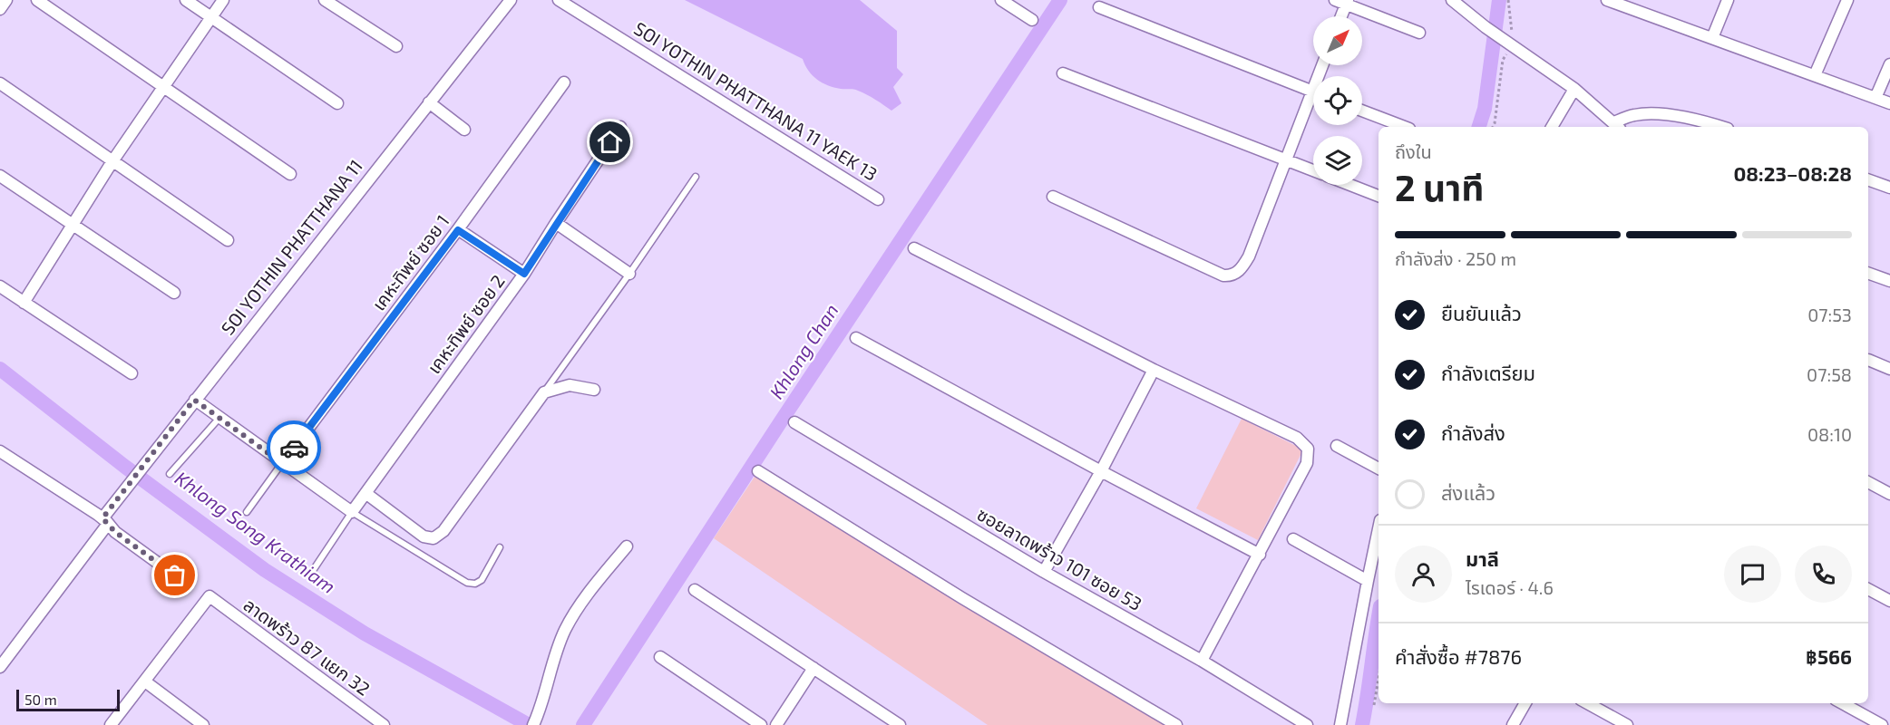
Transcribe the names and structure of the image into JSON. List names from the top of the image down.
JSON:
{
  "streets": {
    "street": [
      "SOI YOTHIN PHATTHANA 11 YAEK 13",
      "SOI YOTHIN PHATTHANA 11",
      "เคหะทิพย์ ซอย 1",
      "เคหะทิพย์ ซอย 2",
      "ซอยลาดพร้าว 101 ซอย 53",
      "ลาดพร้าว 87 แยก 32"
    ]
  },
  "water": ["Khlong Chan", "Khlong Song Krathiam"],
  "scale_bar": "50 m",
  "north": "top right",
  "page": {
    "heading": ["2 นาที", "ถึงใน", "08:23–08:28"],
    "panel": [
      "มาลี",
      "ไรเดอร์ · 4.6",
      "คำสั่งซื้อ #7876",
      "฿566"
    ],
    "bar": "กำลังส่ง · 250 m",
    "list": [
      ["ยืนยันแล้ว", "07:53"],
      ["กำลังเตรียม", "07:58"],
      ["กำลังส่ง", "08:10"],
      "ส่งแล้ว"
    ],
    "scale": "50 m"
  }
}
